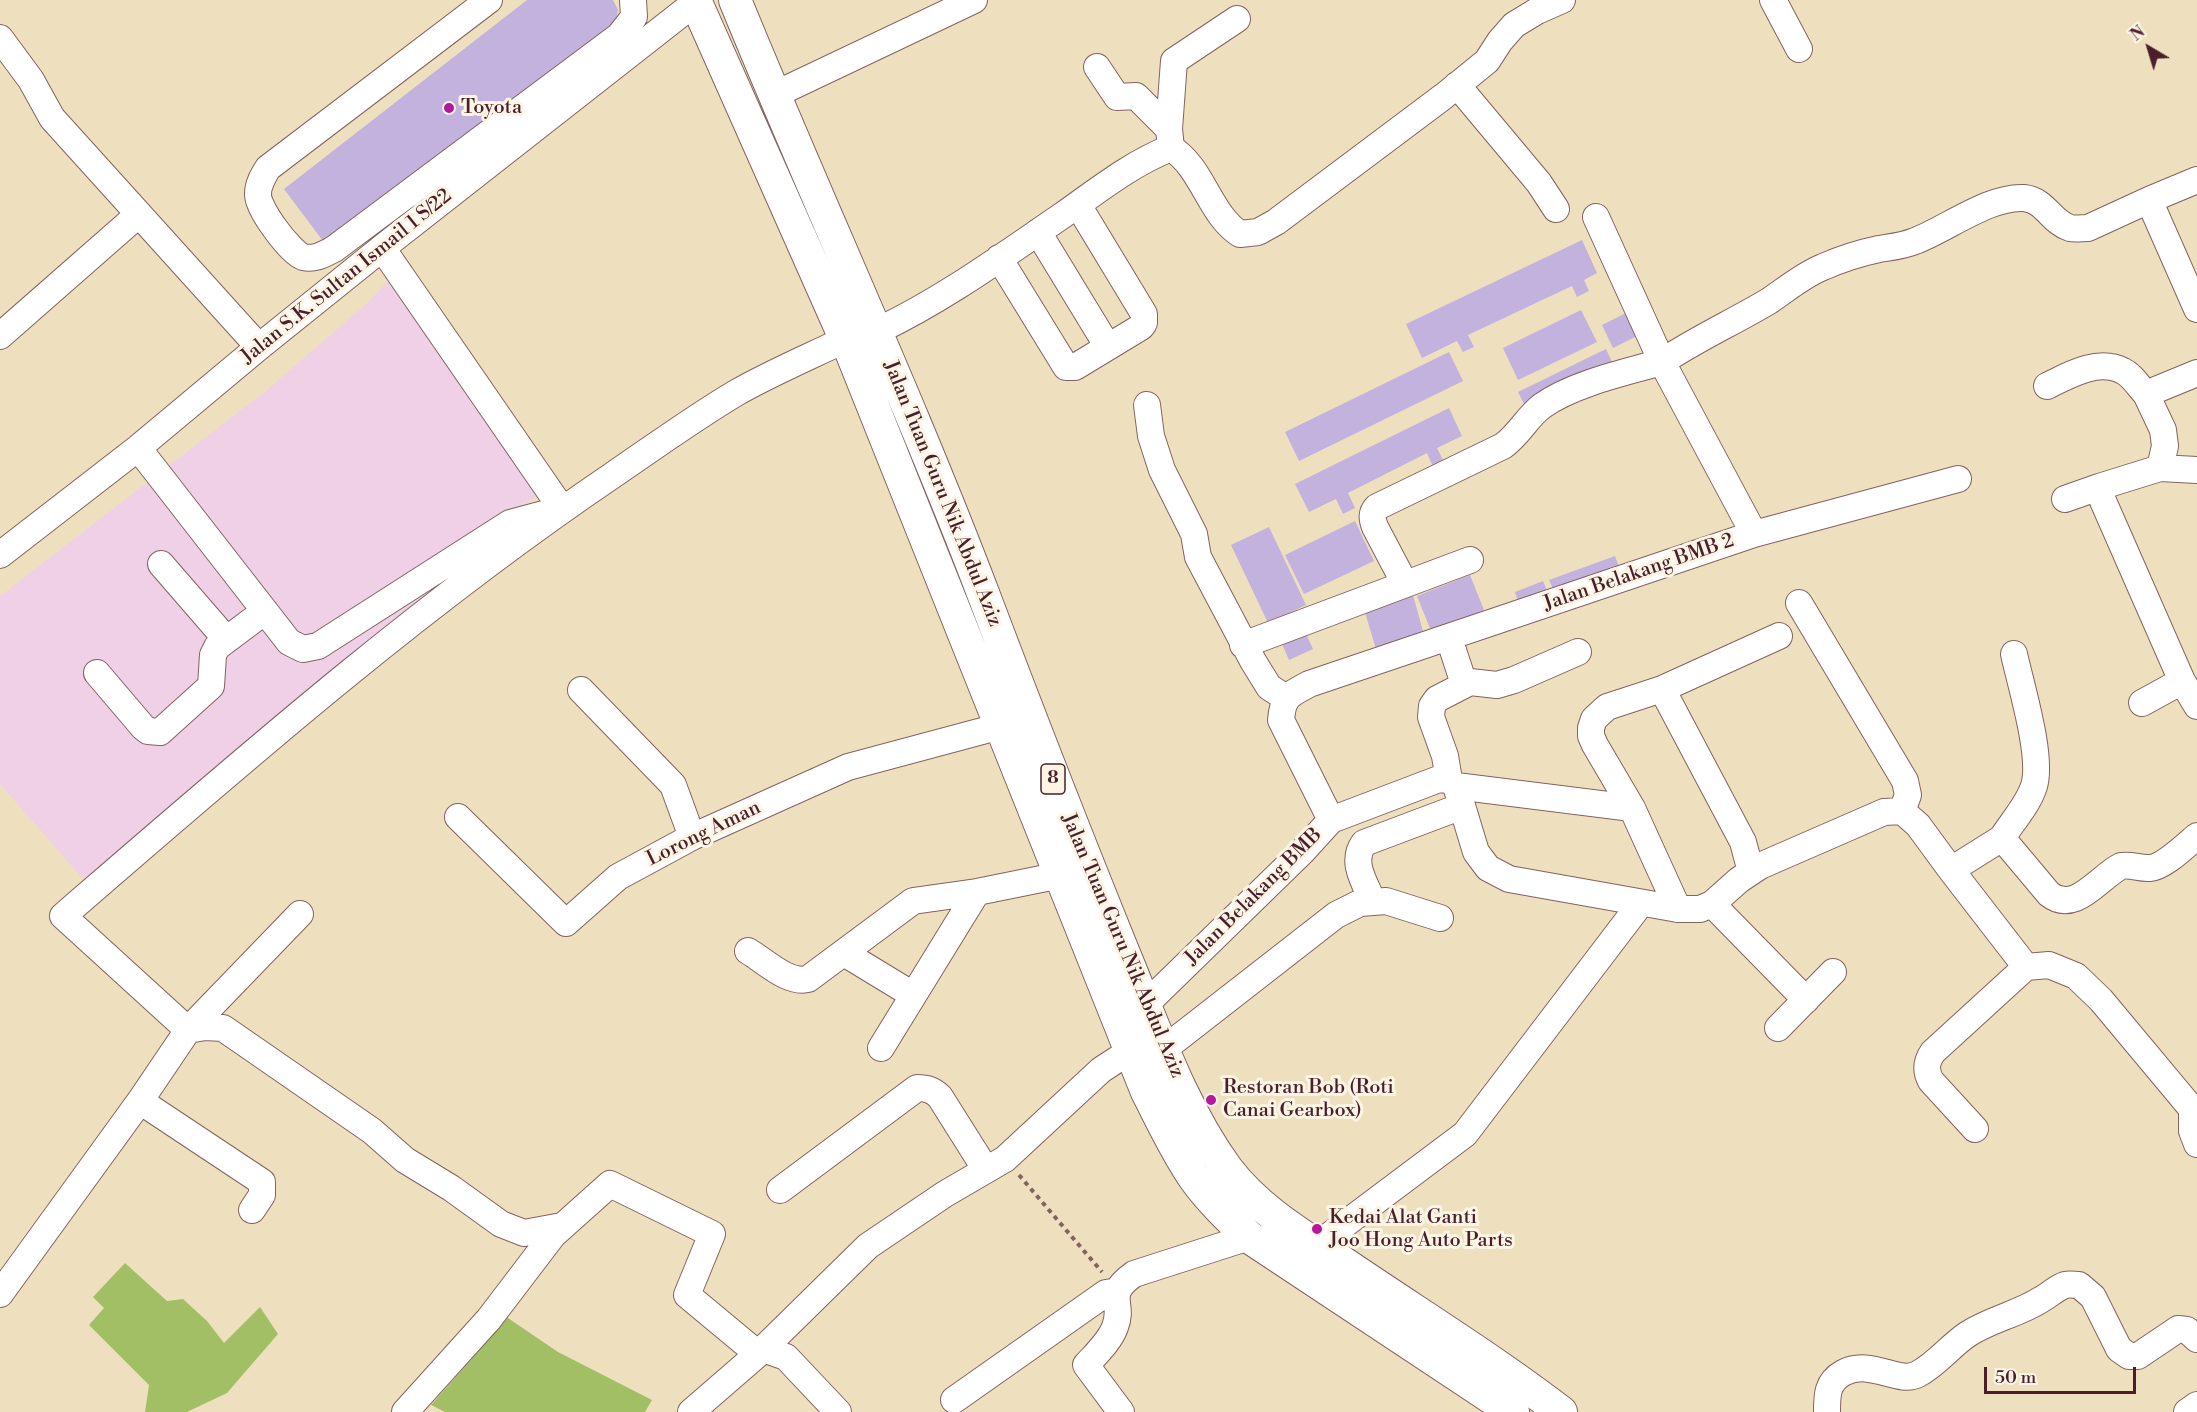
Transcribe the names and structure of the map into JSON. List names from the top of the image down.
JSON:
{
  "streets": {
    "main road": ["Jalan Tuan Guru Nik Abdul Aziz", "8"],
    "street": [
      "Jalan S.K. Sultan Ismail 1 S/22",
      "Jalan Belakang BMB 2",
      "Lorong Aman",
      "Jalan Belakang BMB"
    ]
  },
  "crossings": [
    ["Jalan S.K. Sultan Ismail 1 S/22", "Jalan Tuan Guru Nik Abdul Aziz"],
    ["Jalan Tuan Guru Nik Abdul Aziz", "Lorong Aman"],
    ["Jalan Tuan Guru Nik Abdul Aziz", "Jalan Belakang BMB"]
  ],
  "places": ["Toyota", "Restoran Bob (Roti Canai Gearbox)", "Kedai Alat Ganti Joo Hong Auto Parts"],
  "scale_bar": "50 m",
  "north": "top left"
}
